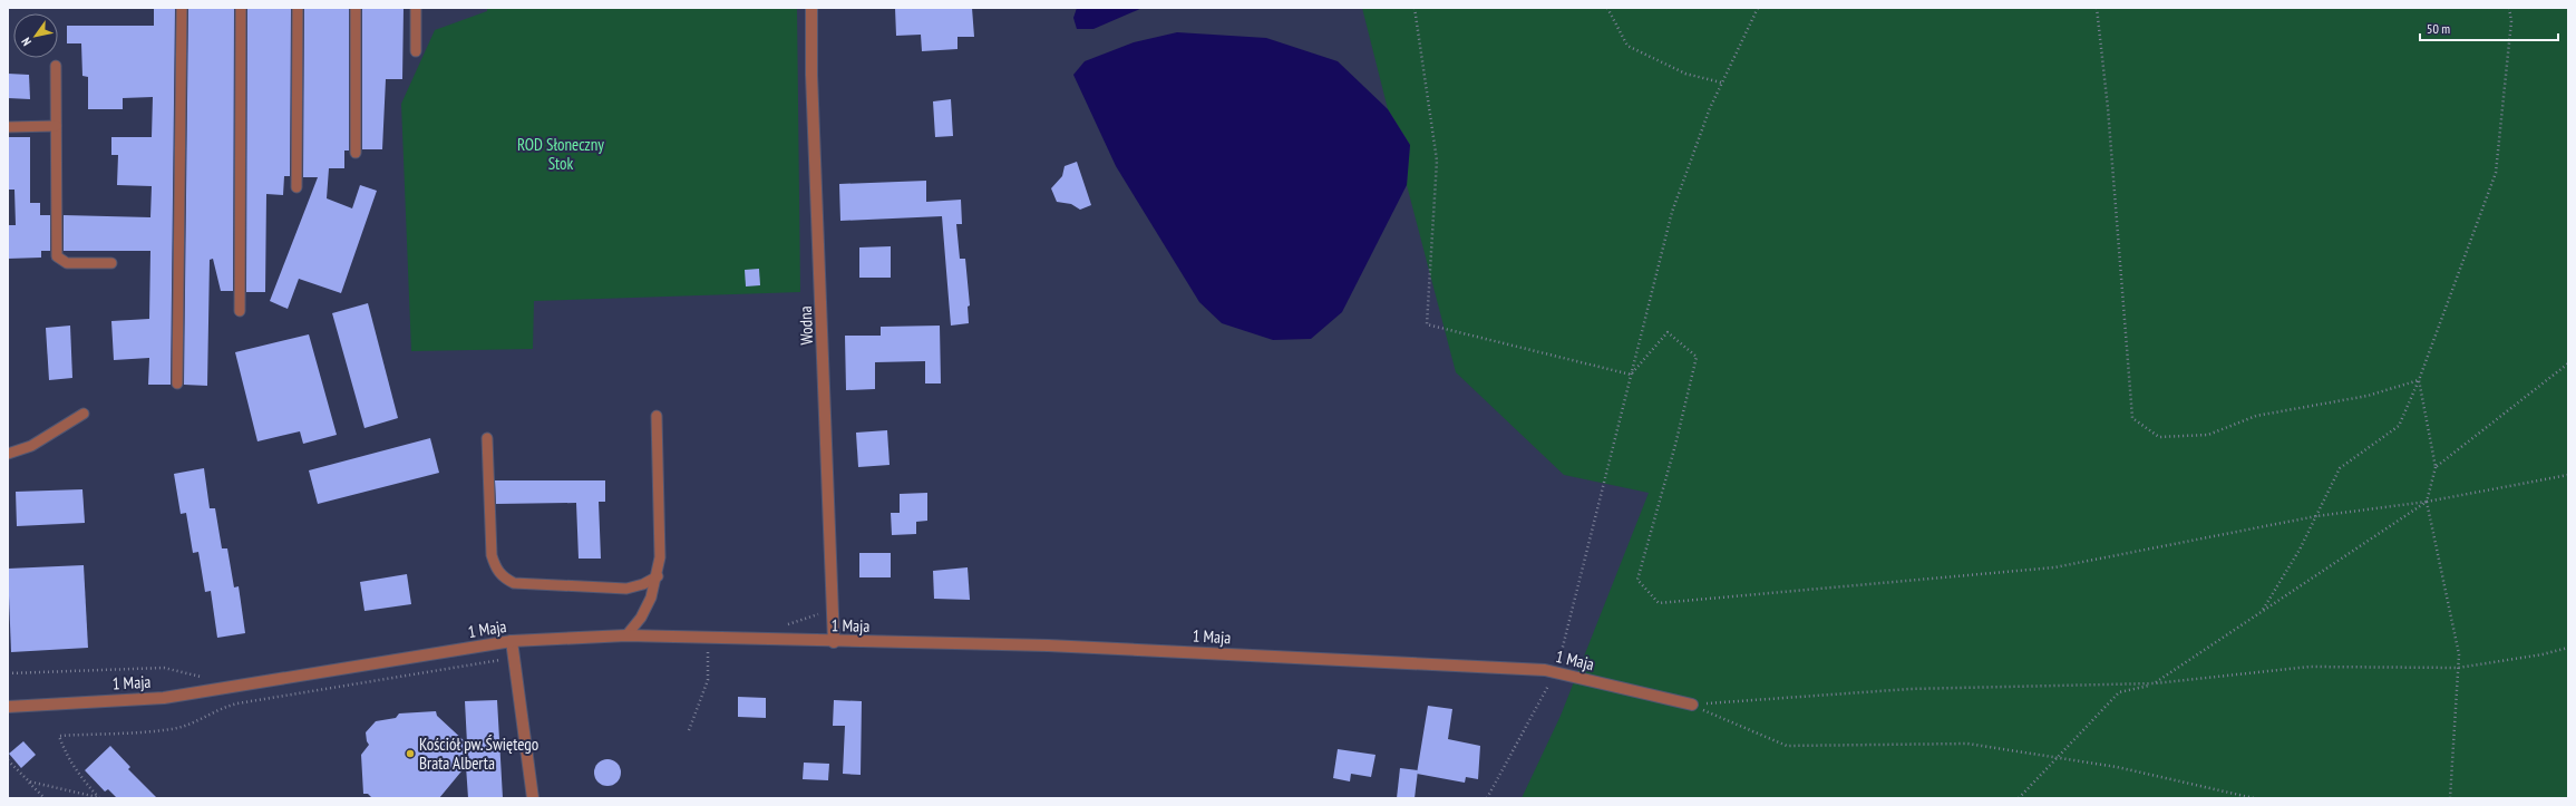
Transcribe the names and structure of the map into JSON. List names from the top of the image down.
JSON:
{
  "streets": {
    "street": ["Wodna", "1 Maja"]
  },
  "crossings": [
    ["Wodna", "1 Maja"]
  ],
  "parks": ["ROD Słoneczny Stok"],
  "places": ["Kościół pw. Świętego Brata Alberta"],
  "scale_bar": "50 m",
  "north": "bottom left"
}
